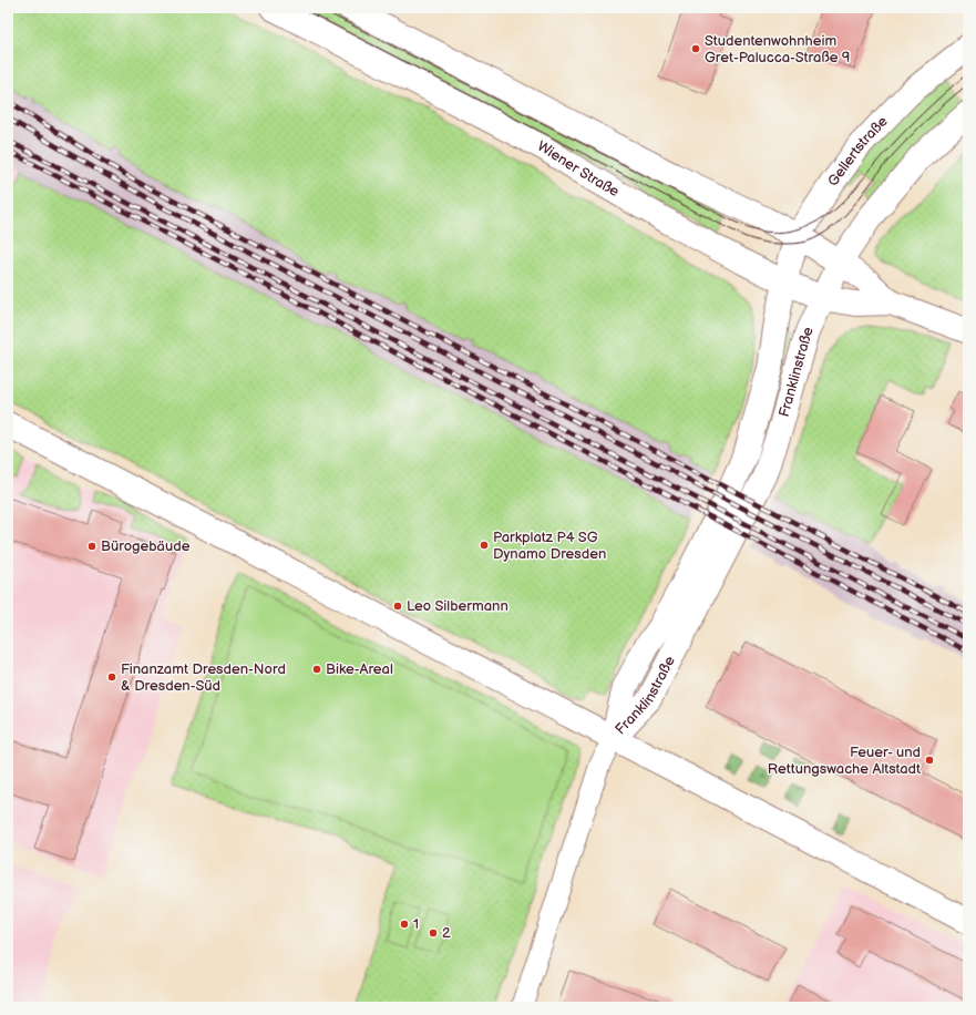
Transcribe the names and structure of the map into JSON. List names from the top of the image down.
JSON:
{
  "streets": {
    "main road": ["Gellertstraße", "Wiener Straße", "Franklinstraße"]
  },
  "crossings": [
    ["Gellertstraße", "Wiener Straße"],
    ["Gellertstraße", "Franklinstraße"],
    ["Wiener Straße", "Franklinstraße"]
  ],
  "places": [
    "Studentenwohnheim Gret-Palucca-Straße 9",
    "Parkplatz P4 SG Dynamo Dresden",
    "Bürogebäude",
    "Leo Silbermann",
    "Bike-Areal",
    "Finanzamt Dresden-Nord & Dresden-Süd",
    "Feuer- und Rettungswache Altstadt",
    "1",
    "2"
  ]
}
